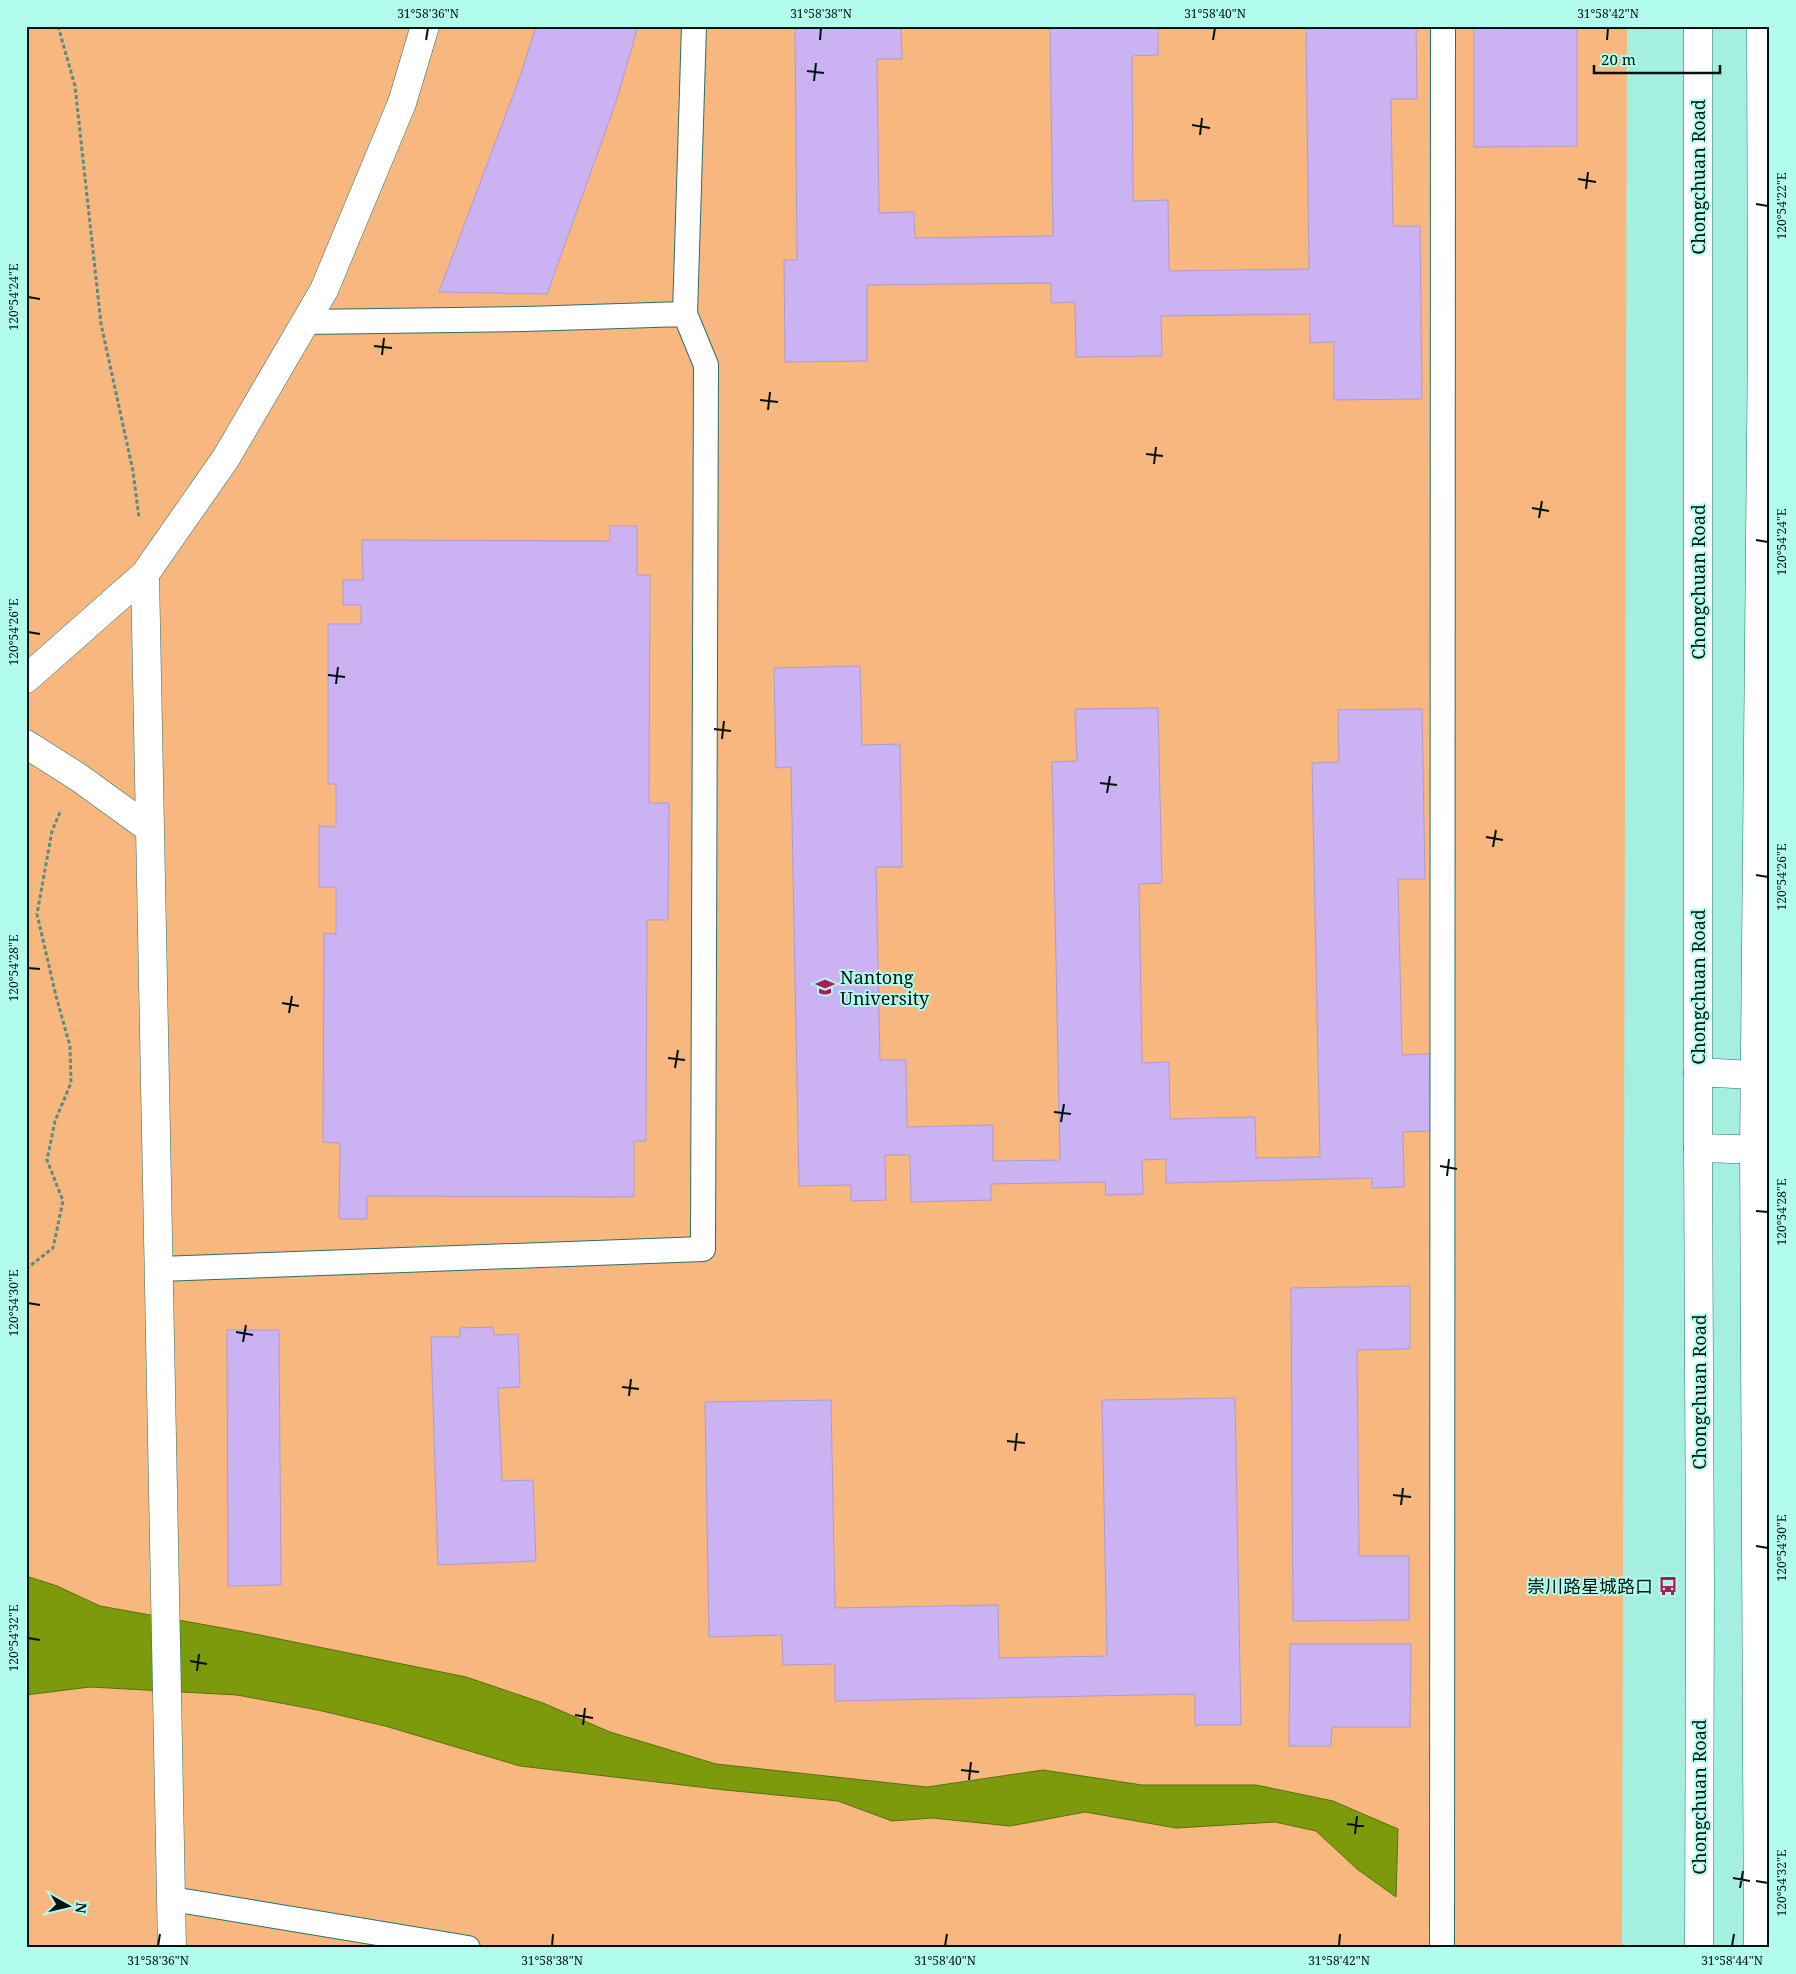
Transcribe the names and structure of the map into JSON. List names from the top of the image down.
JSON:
{
  "streets": {
    "main road": ["Chongchuan Road"]
  },
  "places": {
    "school or university": ["Nantong University"],
    "bus stop": ["崇川路星城路口"]
  },
  "scale_bar": "20 m",
  "north": "right",
  "coordinates": [
    "31°58'36\"N",
    "31°58'38\"N",
    "31°58'40\"N",
    "31°58'42\"N",
    "120°54'22\"E",
    "120°54'24\"E",
    "120°54'26\"E",
    "120°54'28\"E",
    "120°54'30\"E",
    "120°54'32\"E",
    "31°58'44\"N"
  ]
}
